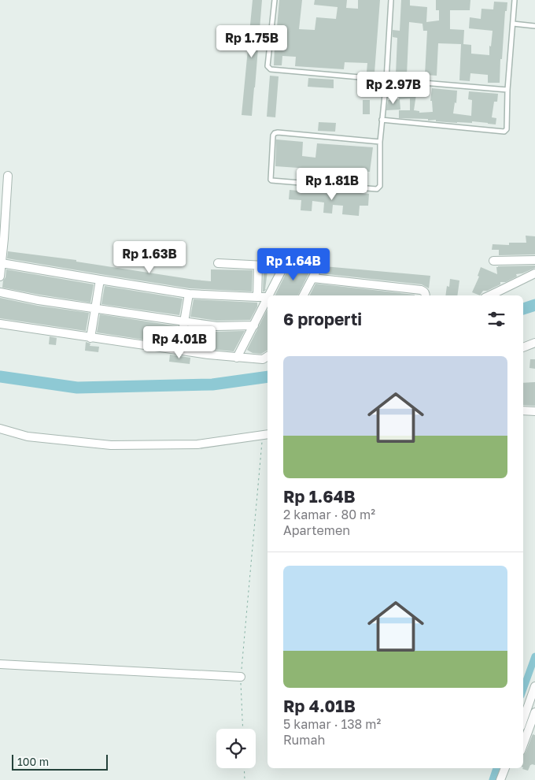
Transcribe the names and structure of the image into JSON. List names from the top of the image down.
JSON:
{
  "scale_bar": "100 m",
  "page": {
    "price": [
      "Rp 1.75B",
      "Rp 2.97B",
      "Rp 1.81B",
      "Rp 1.63B",
      "Rp 1.64B",
      "Rp 4.01B"
    ],
    "heading": "6 properti",
    "list": [
      {
        "name": "Rp 1.64B",
        "note": "2 kamar · 80 m² · Apartemen"
      },
      {
        "name": "Rp 4.01B",
        "note": "5 kamar · 138 m² · Rumah"
      }
    ],
    "scale": "100 m"
  }
}
